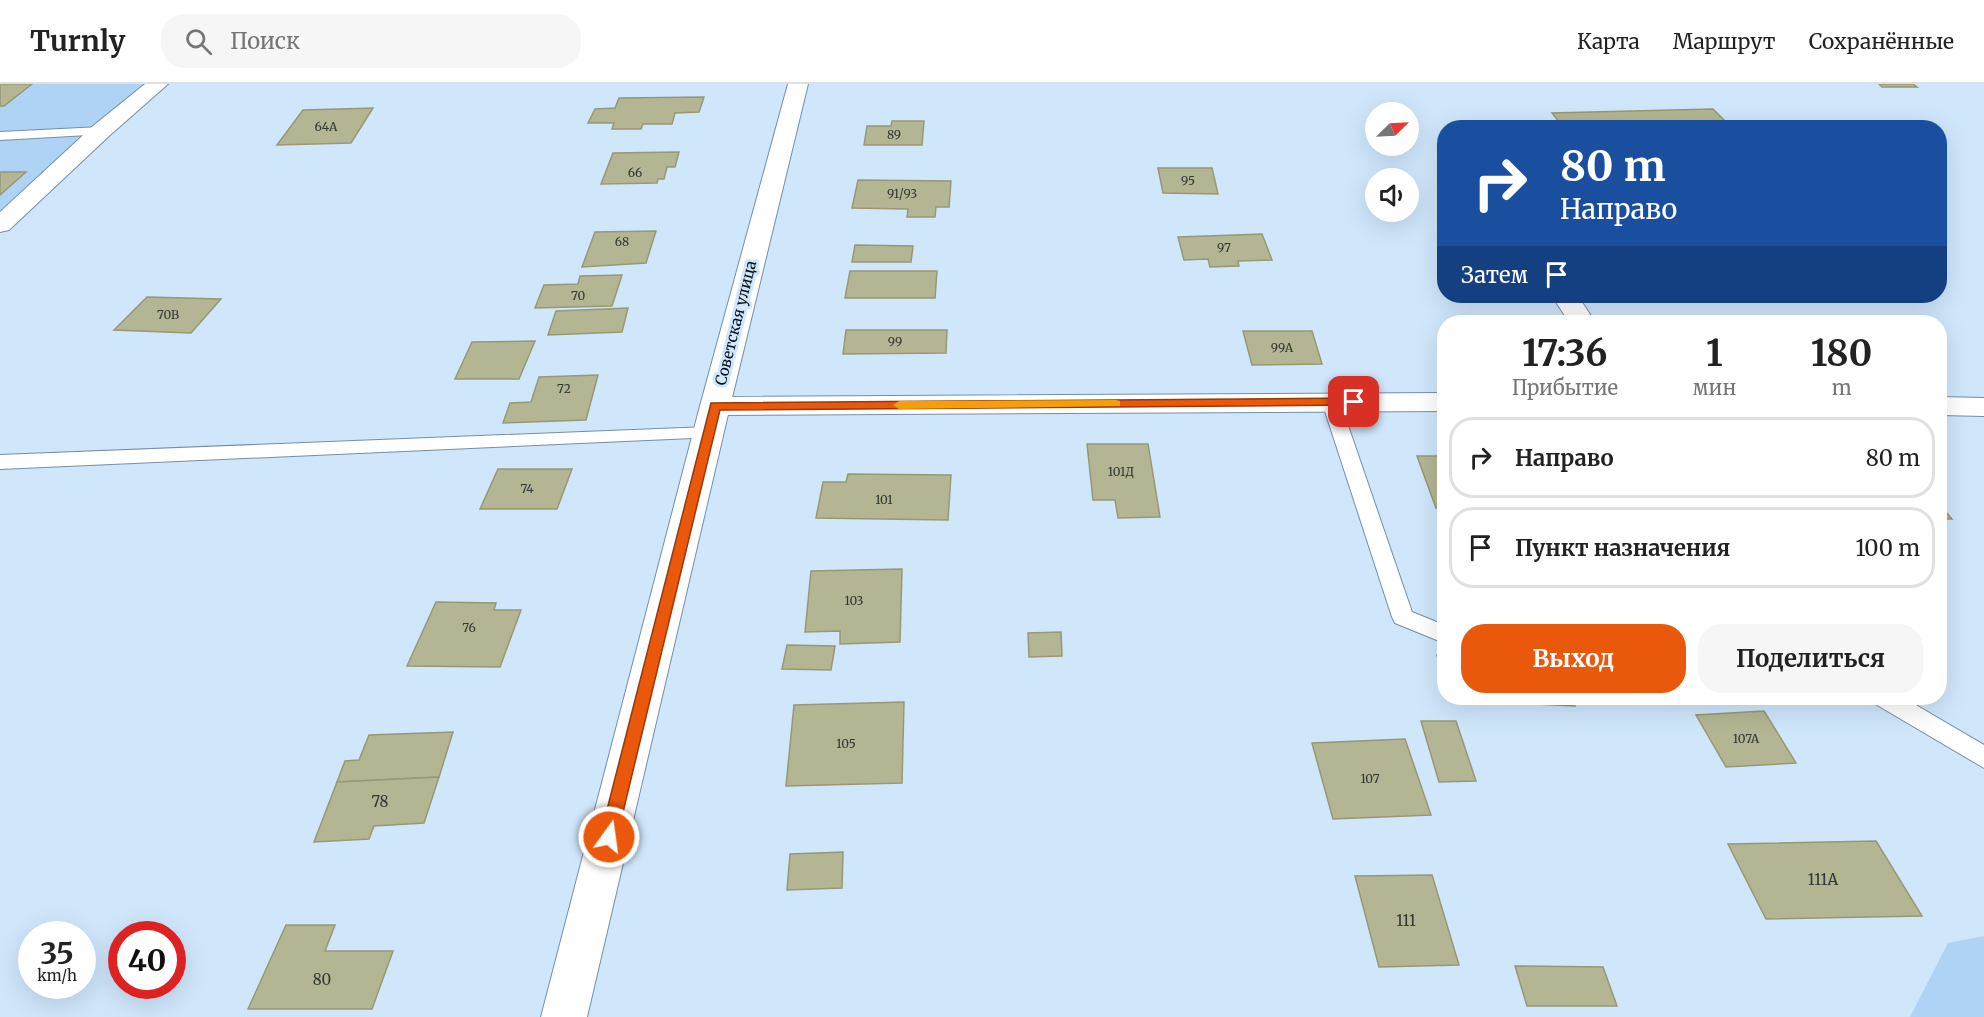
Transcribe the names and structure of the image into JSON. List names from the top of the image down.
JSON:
{
  "streets": {
    "street": ["Советская улица"]
  },
  "house_numbers": [
    "64А",
    "89",
    "66",
    "95",
    "91/93",
    "68",
    "97",
    "70",
    "70В",
    "99",
    "99А",
    "72",
    "101Д",
    "74",
    "101",
    "103",
    "76",
    "107А",
    "105",
    "107",
    "78",
    "111А",
    "111",
    "80"
  ],
  "north": "top right",
  "page": {
    "header": "Turnly",
    "search": "Поиск",
    "nav": ["Карта", "Маршрут", "Сохранённые"],
    "turn": ["80 m", "Направо"],
    "then": "Затем",
    "eta": [
      "17:36",
      "Прибытие",
      "1",
      "мин",
      "180",
      "m"
    ],
    "list": [
      {
        "name": "Направо",
        "value": "80 m"
      },
      {
        "name": "Пункт назначения",
        "value": "100 m"
      }
    ],
    "buttons": ["Выход", "Поделиться"],
    "speed": "35 km/h",
    "limit": "40"
  }
}
